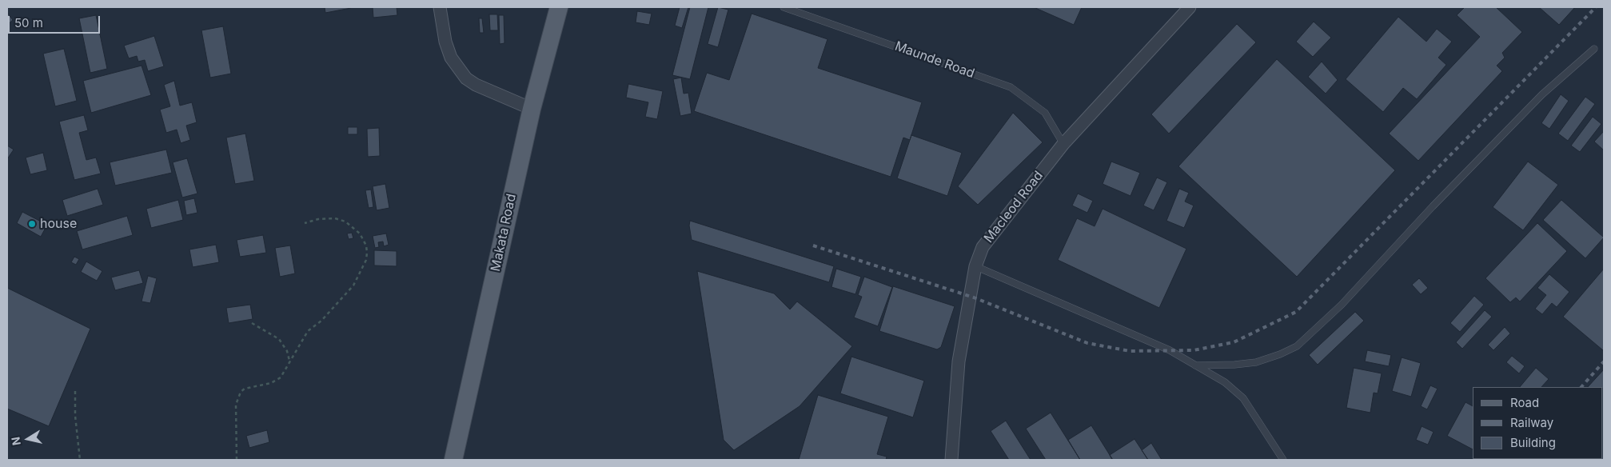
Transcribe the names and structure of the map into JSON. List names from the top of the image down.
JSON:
{
  "streets": {
    "main road": ["Makata Road"],
    "street": ["Macleod Road"],
    "lane": ["Maunde Road"]
  },
  "crossings": [
    ["Maunde Road", "Macleod Road"]
  ],
  "places": ["house"],
  "legend": ["Road", "Railway", "Building"],
  "scale_bar": "50 m",
  "north": "left"
}
